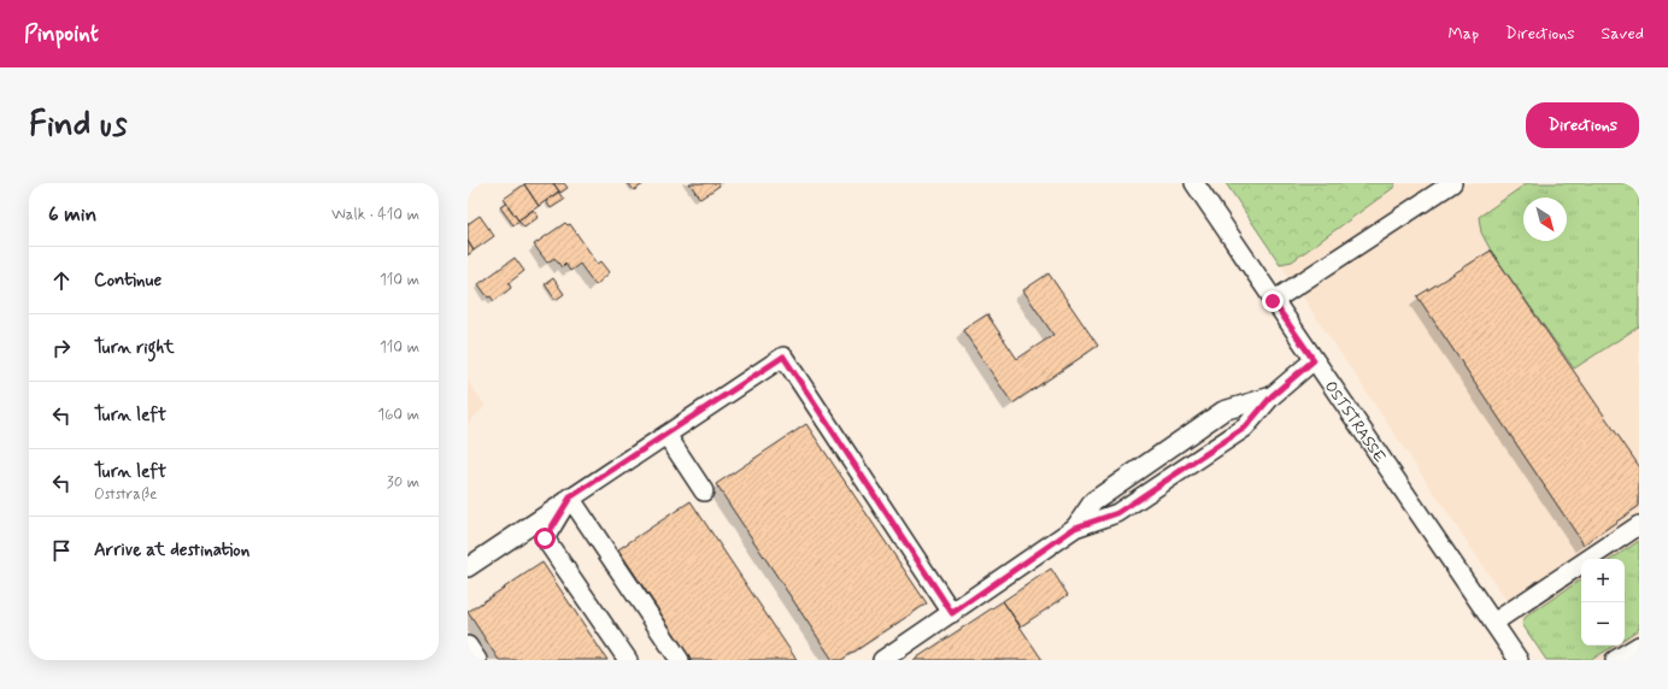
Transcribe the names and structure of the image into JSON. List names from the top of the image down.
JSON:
{
  "streets": {
    "street": ["OSTSTRASSE"]
  },
  "north": "bottom right",
  "page": {
    "header": "Pinpoint",
    "nav": ["Map", "Directions", "Saved"],
    "buttons": "Directions",
    "title": "Find us",
    "heading": ["6 min", "Walk · 410 m"],
    "list": [
      ["Continue", "110 m"],
      ["Turn right", "110 m"],
      ["Turn left", "160 m"],
      ["Turn left", "Oststraße", "30 m"],
      "Arrive at destination"
    ],
    "map_buttons": ["+", "−"]
  }
}
